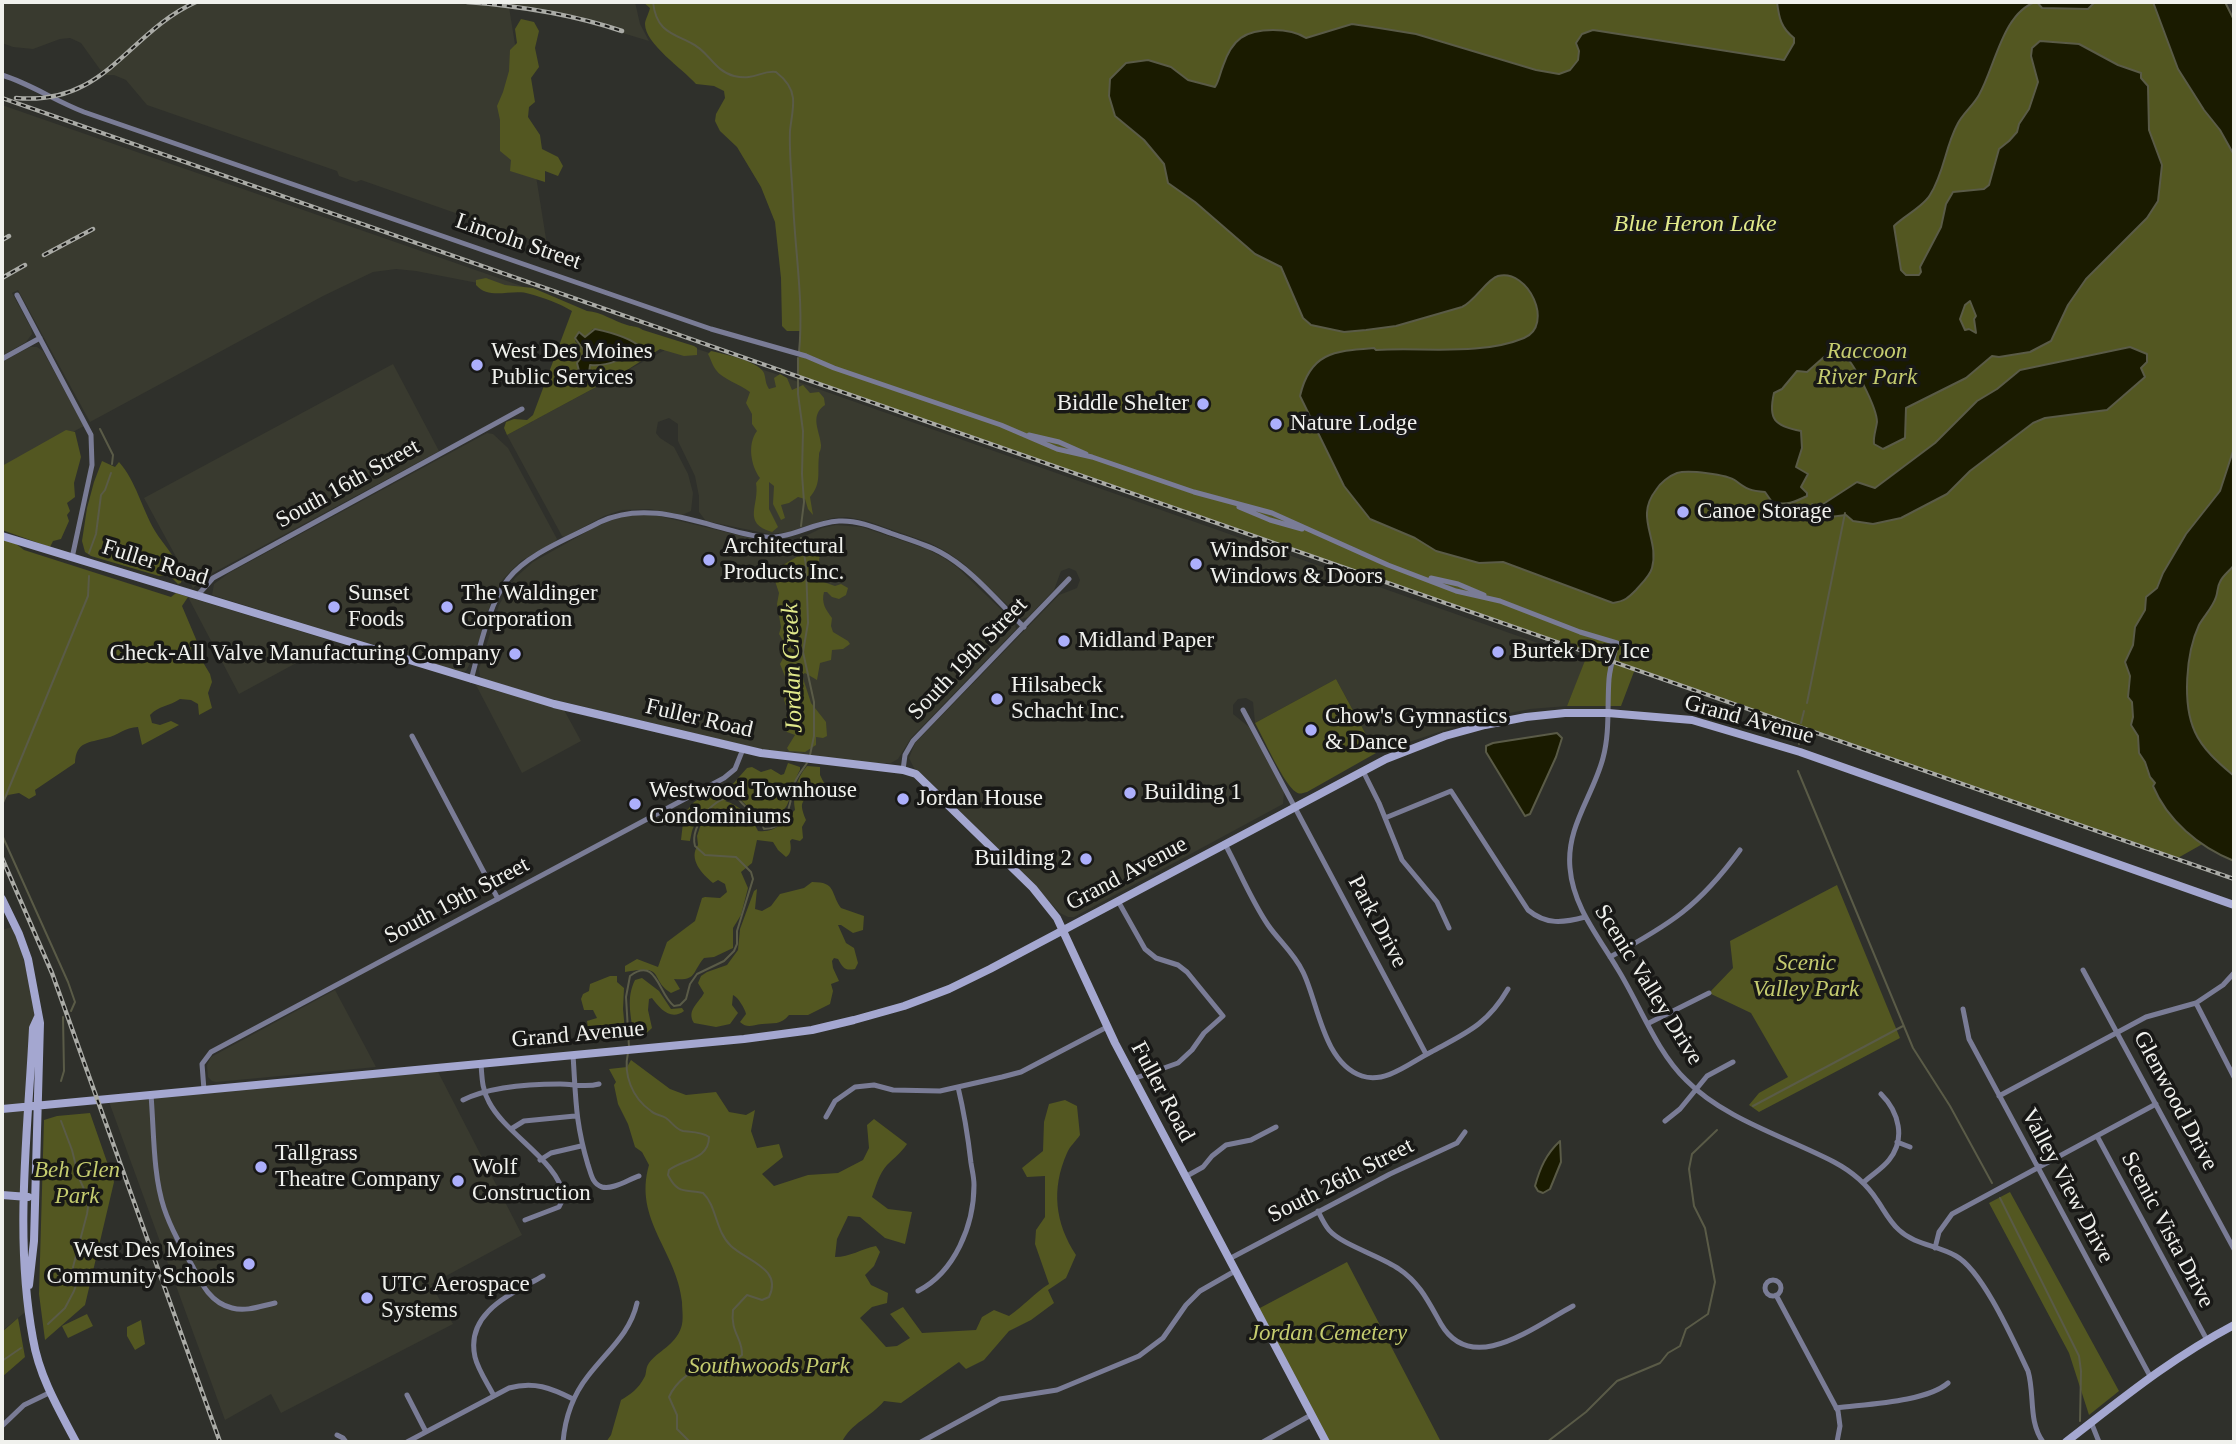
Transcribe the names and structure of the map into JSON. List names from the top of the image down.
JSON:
{
  "streets": {
    "main road": ["Fuller Road", "Grand Avenue"],
    "street": [
      "Lincoln Street",
      "South 16th Street",
      "South 19th Street",
      "Park Drive",
      "Scenic Valley Drive",
      "Glenwood Drive",
      "South 26th Street",
      "Valley View Drive",
      "Scenic Vista Drive"
    ]
  },
  "crossings": [
    ["Lincoln Street", "Grand Avenue"],
    ["Lincoln Street", "Scenic Valley Drive"],
    ["South 16th Street", "Fuller Road"],
    ["Fuller Road", "South 19th Street"],
    ["Fuller Road", "Grand Avenue"],
    ["Fuller Road", "South 26th Street"],
    ["South 19th Street", "Grand Avenue"],
    ["Grand Avenue", "Park Drive"],
    ["Grand Avenue", "Scenic Valley Drive"]
  ],
  "water": ["Blue Heron Lake", "Jordan Creek"],
  "parks": [
    "Raccoon River Park",
    "Scenic Valley Park",
    "Beh Glen Park",
    "Jordan Cemetery",
    "Southwoods Park"
  ],
  "places": [
    "West Des Moines Public Services",
    "Biddle Shelter",
    "Nature Lodge",
    "Canoe Storage",
    "Architectural Products Inc.",
    "Windsor Windows & Doors",
    "Sunset Foods",
    "The Waldinger Corporation",
    "Midland Paper",
    "Burtek Dry Ice",
    "Check-All Valve Manufacturing Company",
    "Hilsabeck Schacht Inc.",
    "Chow's Gymnastics & Dance",
    "Building 1",
    "Jordan House",
    "Westwood Townhouse Condominiums",
    "Building 2",
    "Tallgrass Theatre Company",
    "Wolf Construction",
    "West Des Moines Community Schools",
    "UTC Aerospace Systems"
  ]
}
